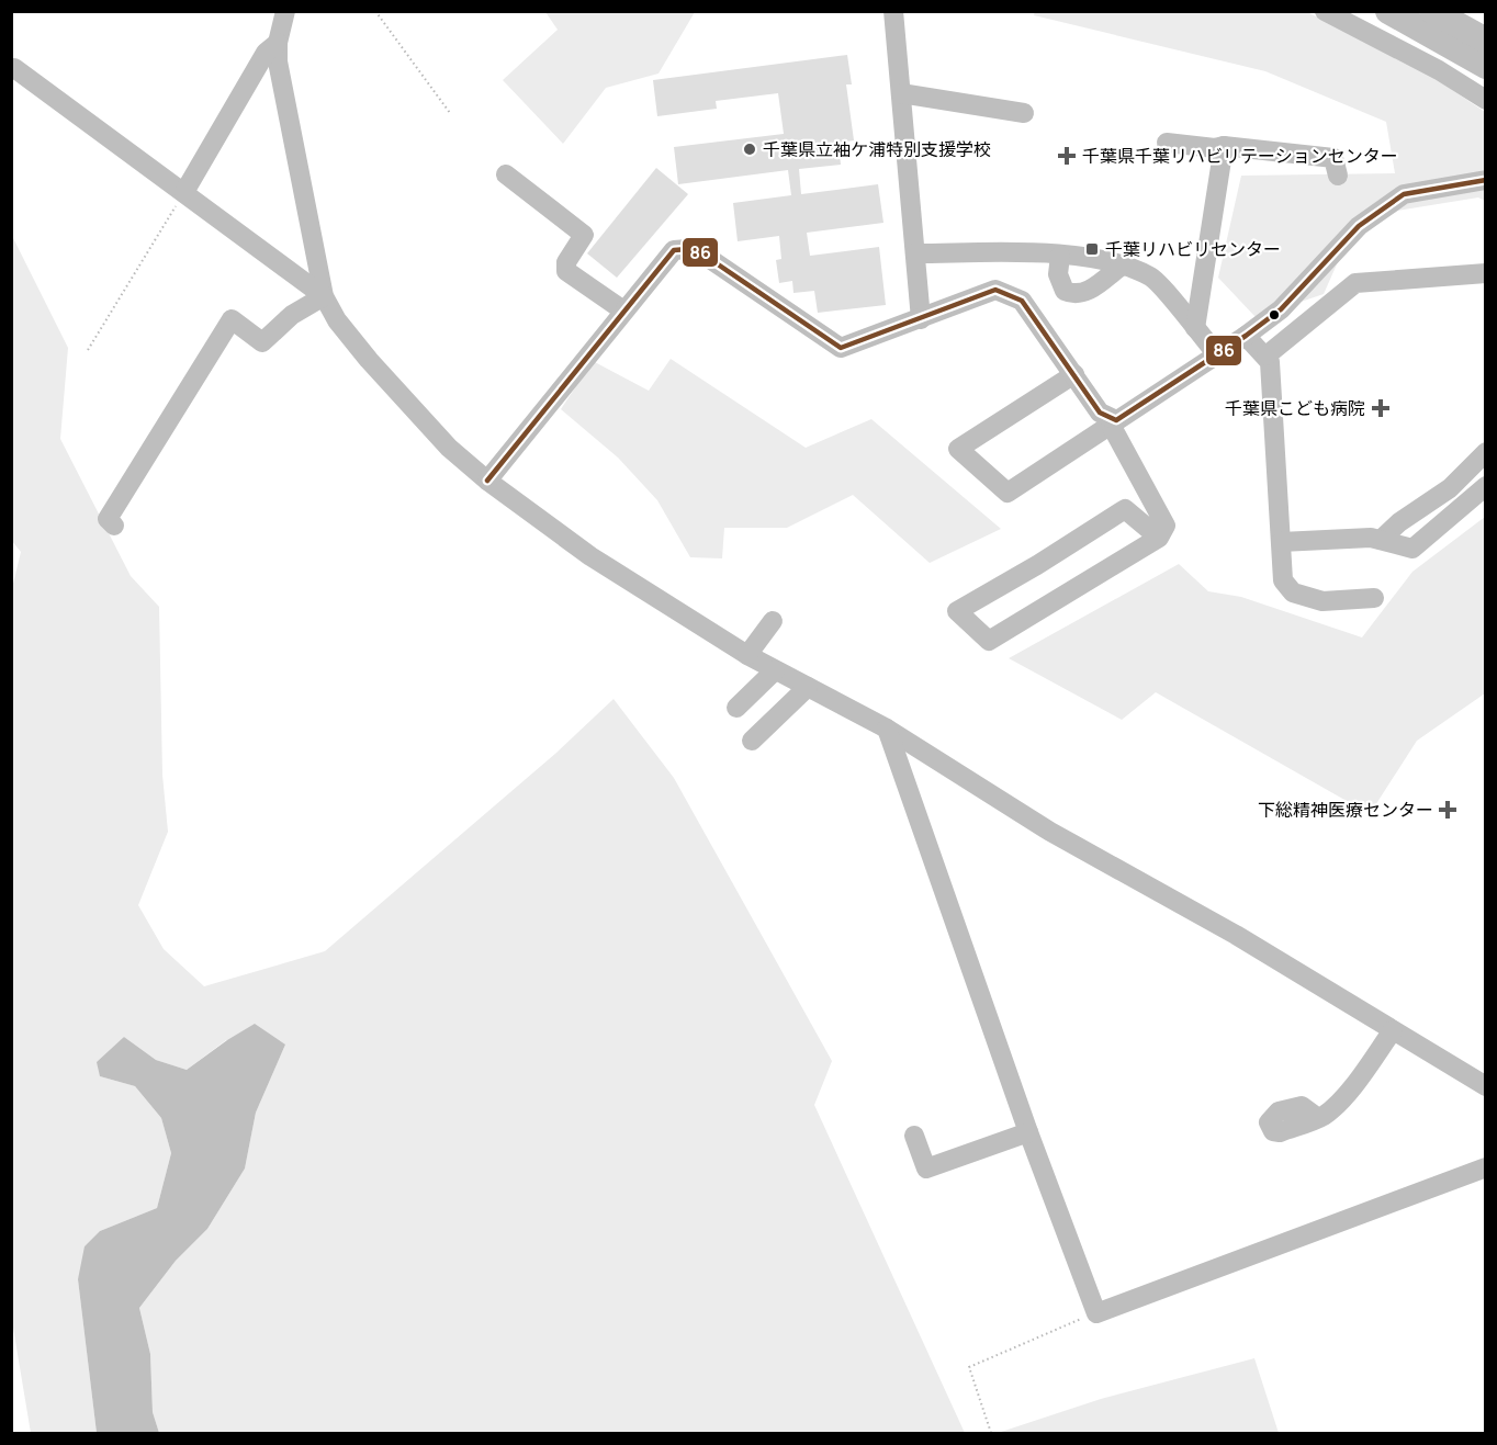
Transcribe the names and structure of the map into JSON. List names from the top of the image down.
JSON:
{
  "places": {
    "other": ["千葉県立袖ケ浦特別支援学校"],
    "health": ["千葉県千葉リハビリテーションセンター", "千葉県こども病院", "下総精神医療センター"],
    "transit": ["千葉リハビリセンター"]
  },
  "lines": ["transit line 86"]
}
